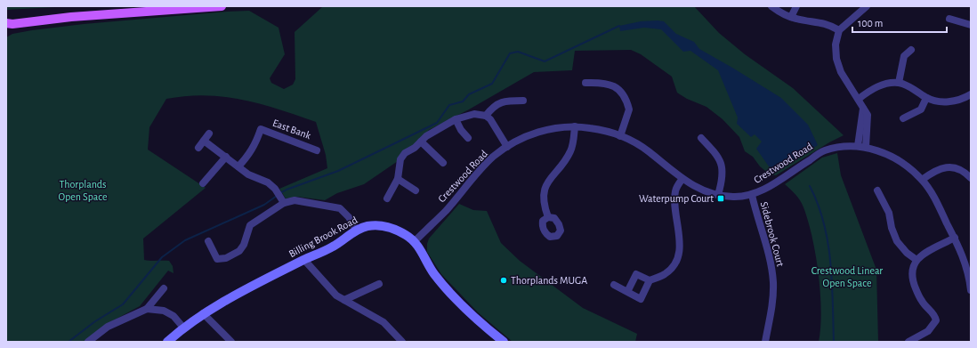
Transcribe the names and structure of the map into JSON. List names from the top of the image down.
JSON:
{
  "streets": {
    "street": [
      "East Bank",
      "Crestwood Road",
      "Sidebrook Court",
      "Billing Brook Road"
    ]
  },
  "crossings": [
    ["Crestwood Road", "Sidebrook Court"],
    ["Crestwood Road", "Billing Brook Road"]
  ],
  "parks": ["Thorplands Open Space", "Crestwood Linear Open Space"],
  "places": {
    "transit": ["Waterpump Court"],
    "other": ["Thorplands MUGA"]
  },
  "scale_bar": "100 m"
}
